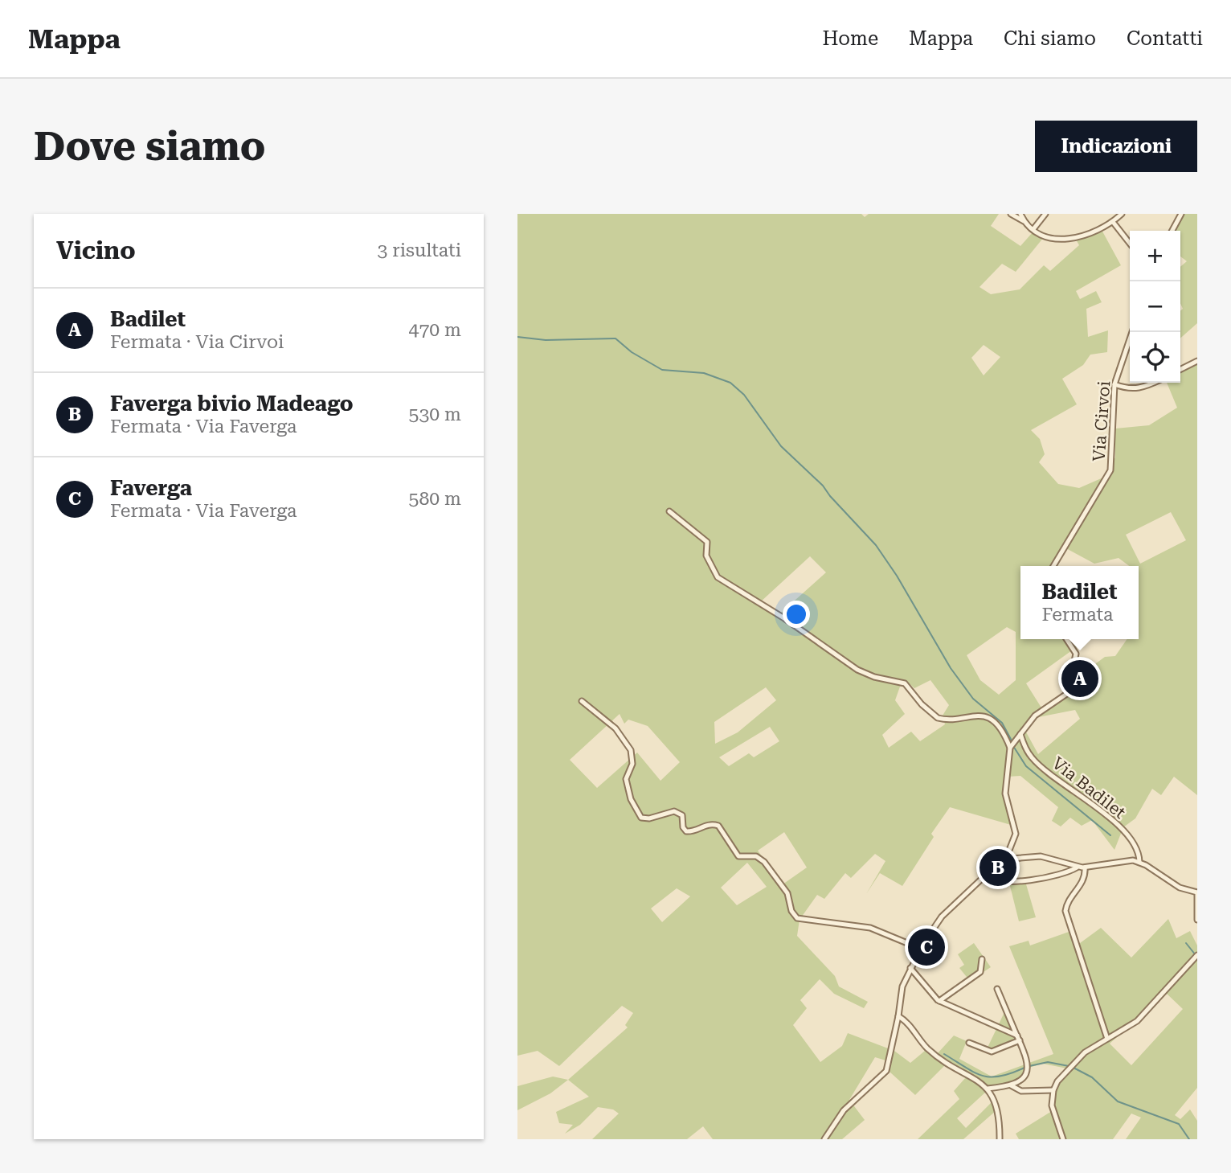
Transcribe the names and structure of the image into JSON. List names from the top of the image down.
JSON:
{
  "streets": {
    "street": ["Via Cirvoi", "Via Badilet"]
  },
  "page": {
    "header": "Mappa",
    "nav": [
      "Home",
      "Mappa",
      "Chi siamo",
      "Contatti"
    ],
    "buttons": "Indicazioni",
    "title": "Dove siamo",
    "heading": ["Vicino", "3 risultati"],
    "map_buttons": ["+", "−"],
    "list": [
      {
        "mark": "A",
        "name": "Badilet",
        "note": "Fermata · Via Cirvoi",
        "value": "470 m"
      },
      {
        "mark": "B",
        "name": "Faverga bivio Madeago",
        "note": "Fermata · Via Faverga",
        "value": "530 m"
      },
      {
        "mark": "C",
        "name": "Faverga",
        "note": "Fermata · Via Faverga",
        "value": "580 m"
      }
    ],
    "popup": ["Badilet", "Fermata"],
    "pins": ["A", "B", "C"]
  }
}
